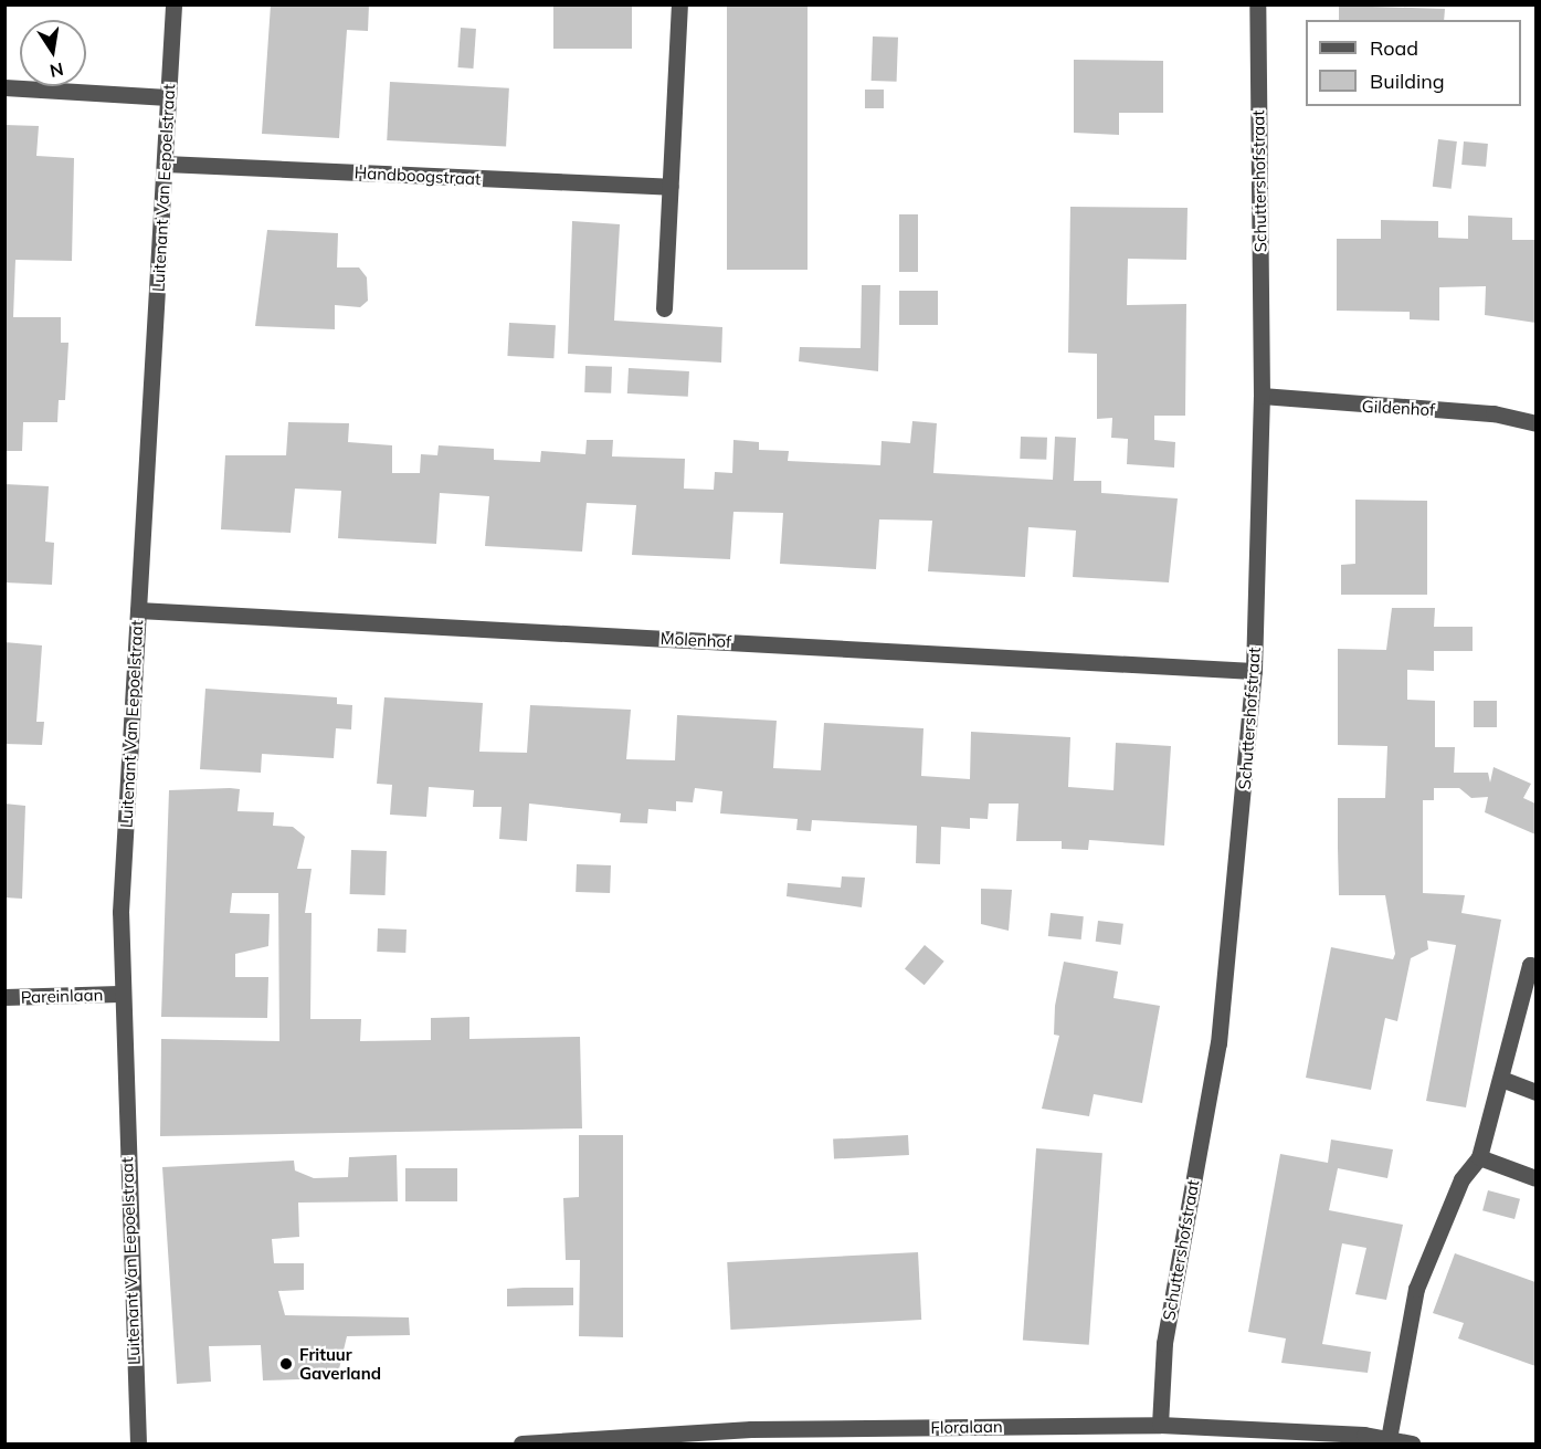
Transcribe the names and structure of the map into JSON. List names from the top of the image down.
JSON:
{
  "streets": {
    "street": [
      "Handboogstraat",
      "Schuttershofstraat",
      "Luitenant Van Eepoelstraat",
      "Gildenhof",
      "Molenhof",
      "Pareinlaan",
      "Floralaan"
    ]
  },
  "crossings": [
    ["Handboogstraat", "Luitenant Van Eepoelstraat"],
    ["Schuttershofstraat", "Gildenhof"],
    ["Schuttershofstraat", "Molenhof"],
    ["Schuttershofstraat", "Floralaan"],
    ["Luitenant Van Eepoelstraat", "Molenhof"],
    ["Luitenant Van Eepoelstraat", "Pareinlaan"]
  ],
  "places": ["Frituur Gaverland"],
  "legend": ["Road", "Building"],
  "north": "bottom"
}
